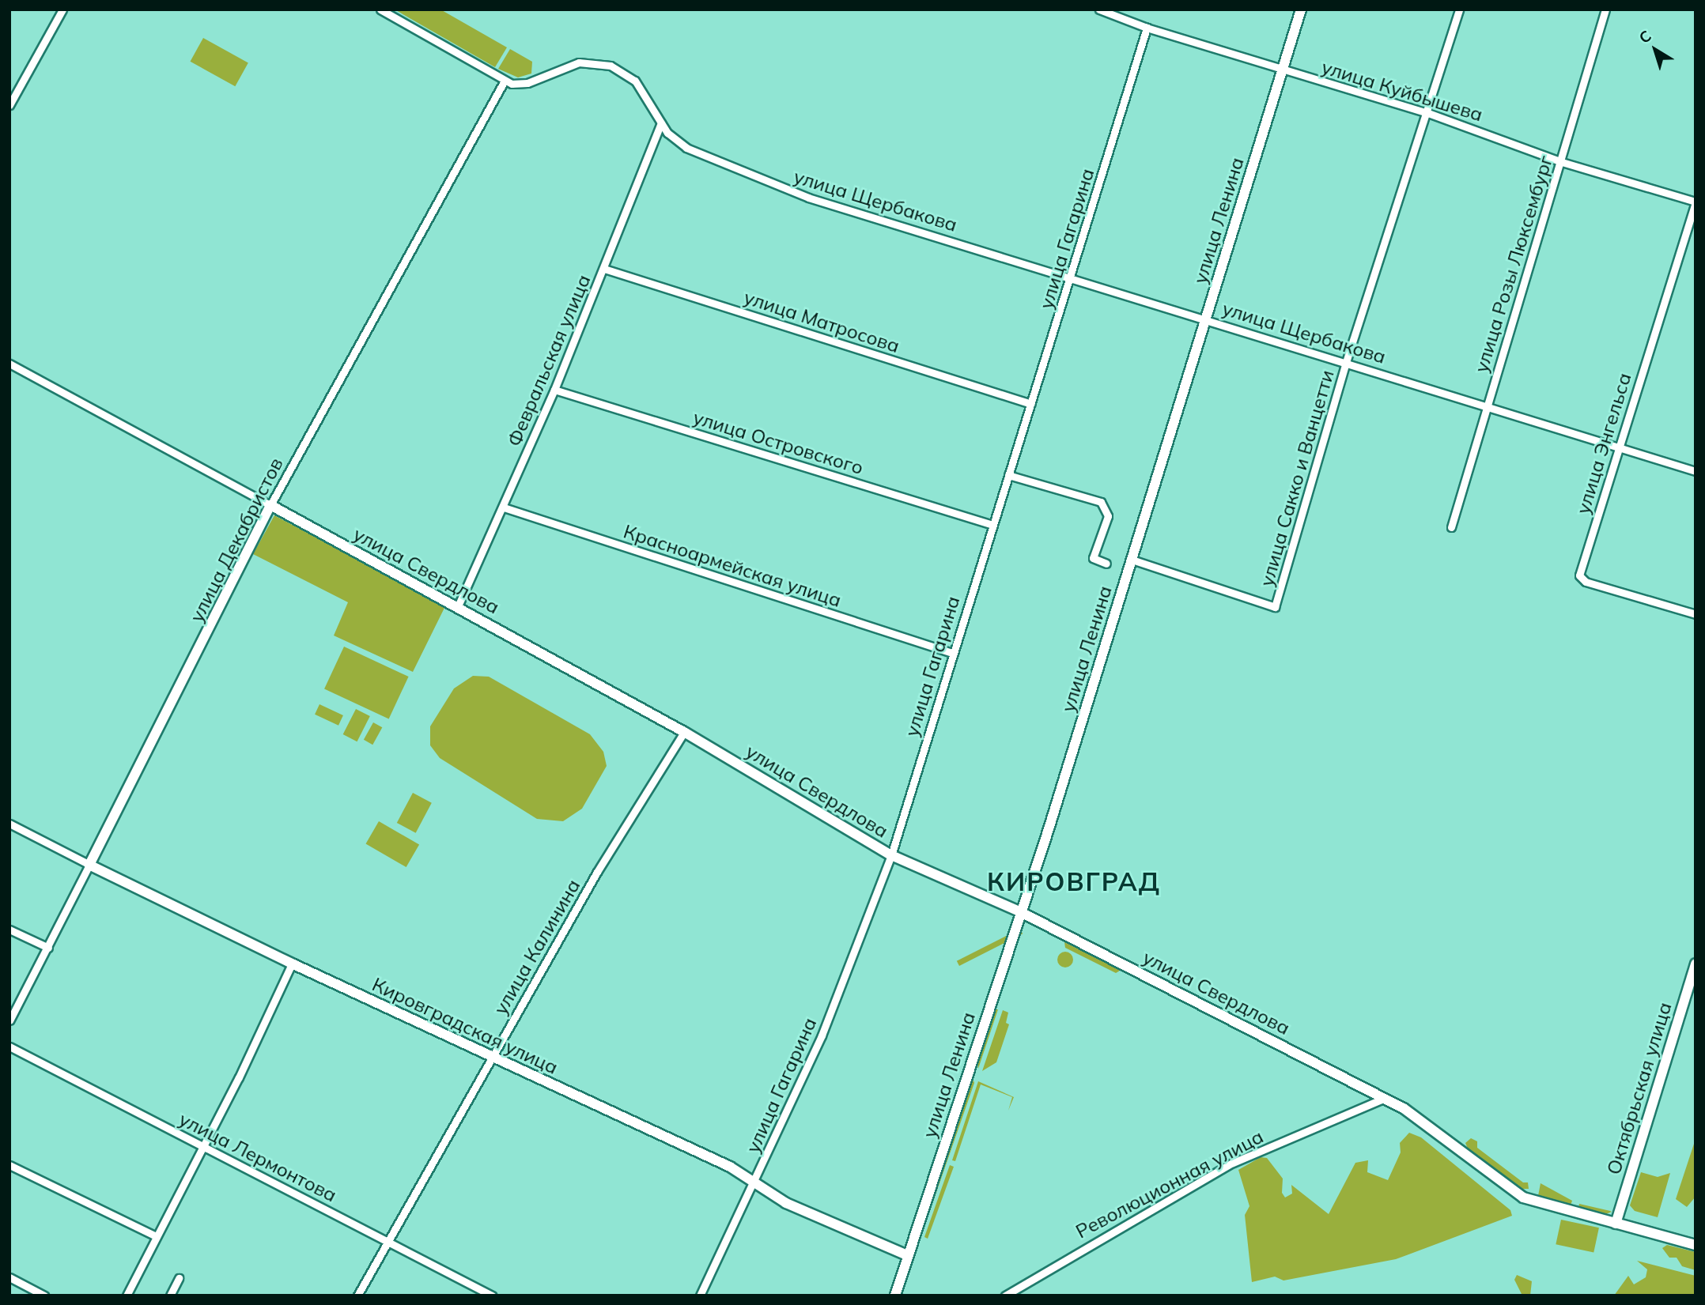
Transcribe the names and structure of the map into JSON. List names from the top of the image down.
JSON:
{
  "streets": {
    "main road": [
      "улица Ленина",
      "улица Декабристов",
      "улица Свердлова",
      "Кировградская улица",
      "Октябрьская улица"
    ],
    "street": [
      "улица Куйбышева",
      "улица Щербакова",
      "улица Гагарина",
      "улица Розы Люксембург",
      "улица Матросова",
      "Февральская улица",
      "улица Островского",
      "улица Энгельса",
      "улица Сакко и Ванцетти",
      "Красноармейская улица",
      "улица Калинина",
      "улица Лермонтова",
      "Революционная улица"
    ]
  },
  "crossings": [
    ["улица Куйбышева", "улица Ленина"],
    ["улица Куйбышева", "улица Гагарина"],
    ["улица Куйбышева", "улица Розы Люксембург"],
    ["улица Куйбышева", "улица Энгельса"],
    ["улица Куйбышева", "улица Сакко и Ванцетти"],
    ["улица Щербакова", "улица Ленина"],
    ["улица Щербакова", "улица Гагарина"],
    ["улица Щербакова", "улица Розы Люксембург"],
    ["улица Щербакова", "Февральская улица"],
    ["улица Щербакова", "улица Энгельса"],
    ["улица Щербакова", "улица Сакко и Ванцетти"],
    ["улица Щербакова", "улица Декабристов"],
    ["улица Ленина", "улица Сакко и Ванцетти"],
    ["улица Ленина", "улица Свердлова"],
    ["улица Ленина", "Кировградская улица"],
    ["улица Гагарина", "улица Матросова"],
    ["улица Гагарина", "улица Островского"],
    ["улица Гагарина", "Красноармейская улица"],
    ["улица Гагарина", "улица Свердлова"],
    ["улица Гагарина", "Кировградская улица"],
    ["улица Матросова", "Февральская улица"],
    ["Февральская улица", "улица Островского"],
    ["Февральская улица", "Красноармейская улица"],
    ["Февральская улица", "улица Свердлова"],
    ["улица Декабристов", "улица Свердлова"],
    ["улица Декабристов", "Кировградская улица"],
    ["улица Свердлова", "улица Калинина"],
    ["улица Свердлова", "Октябрьская улица"],
    ["улица Свердлова", "Революционная улица"],
    ["улица Калинина", "Кировградская улица"],
    ["улица Калинина", "улица Лермонтова"]
  ],
  "districts": ["КИРОВГРАД"],
  "north": "top left"
}
